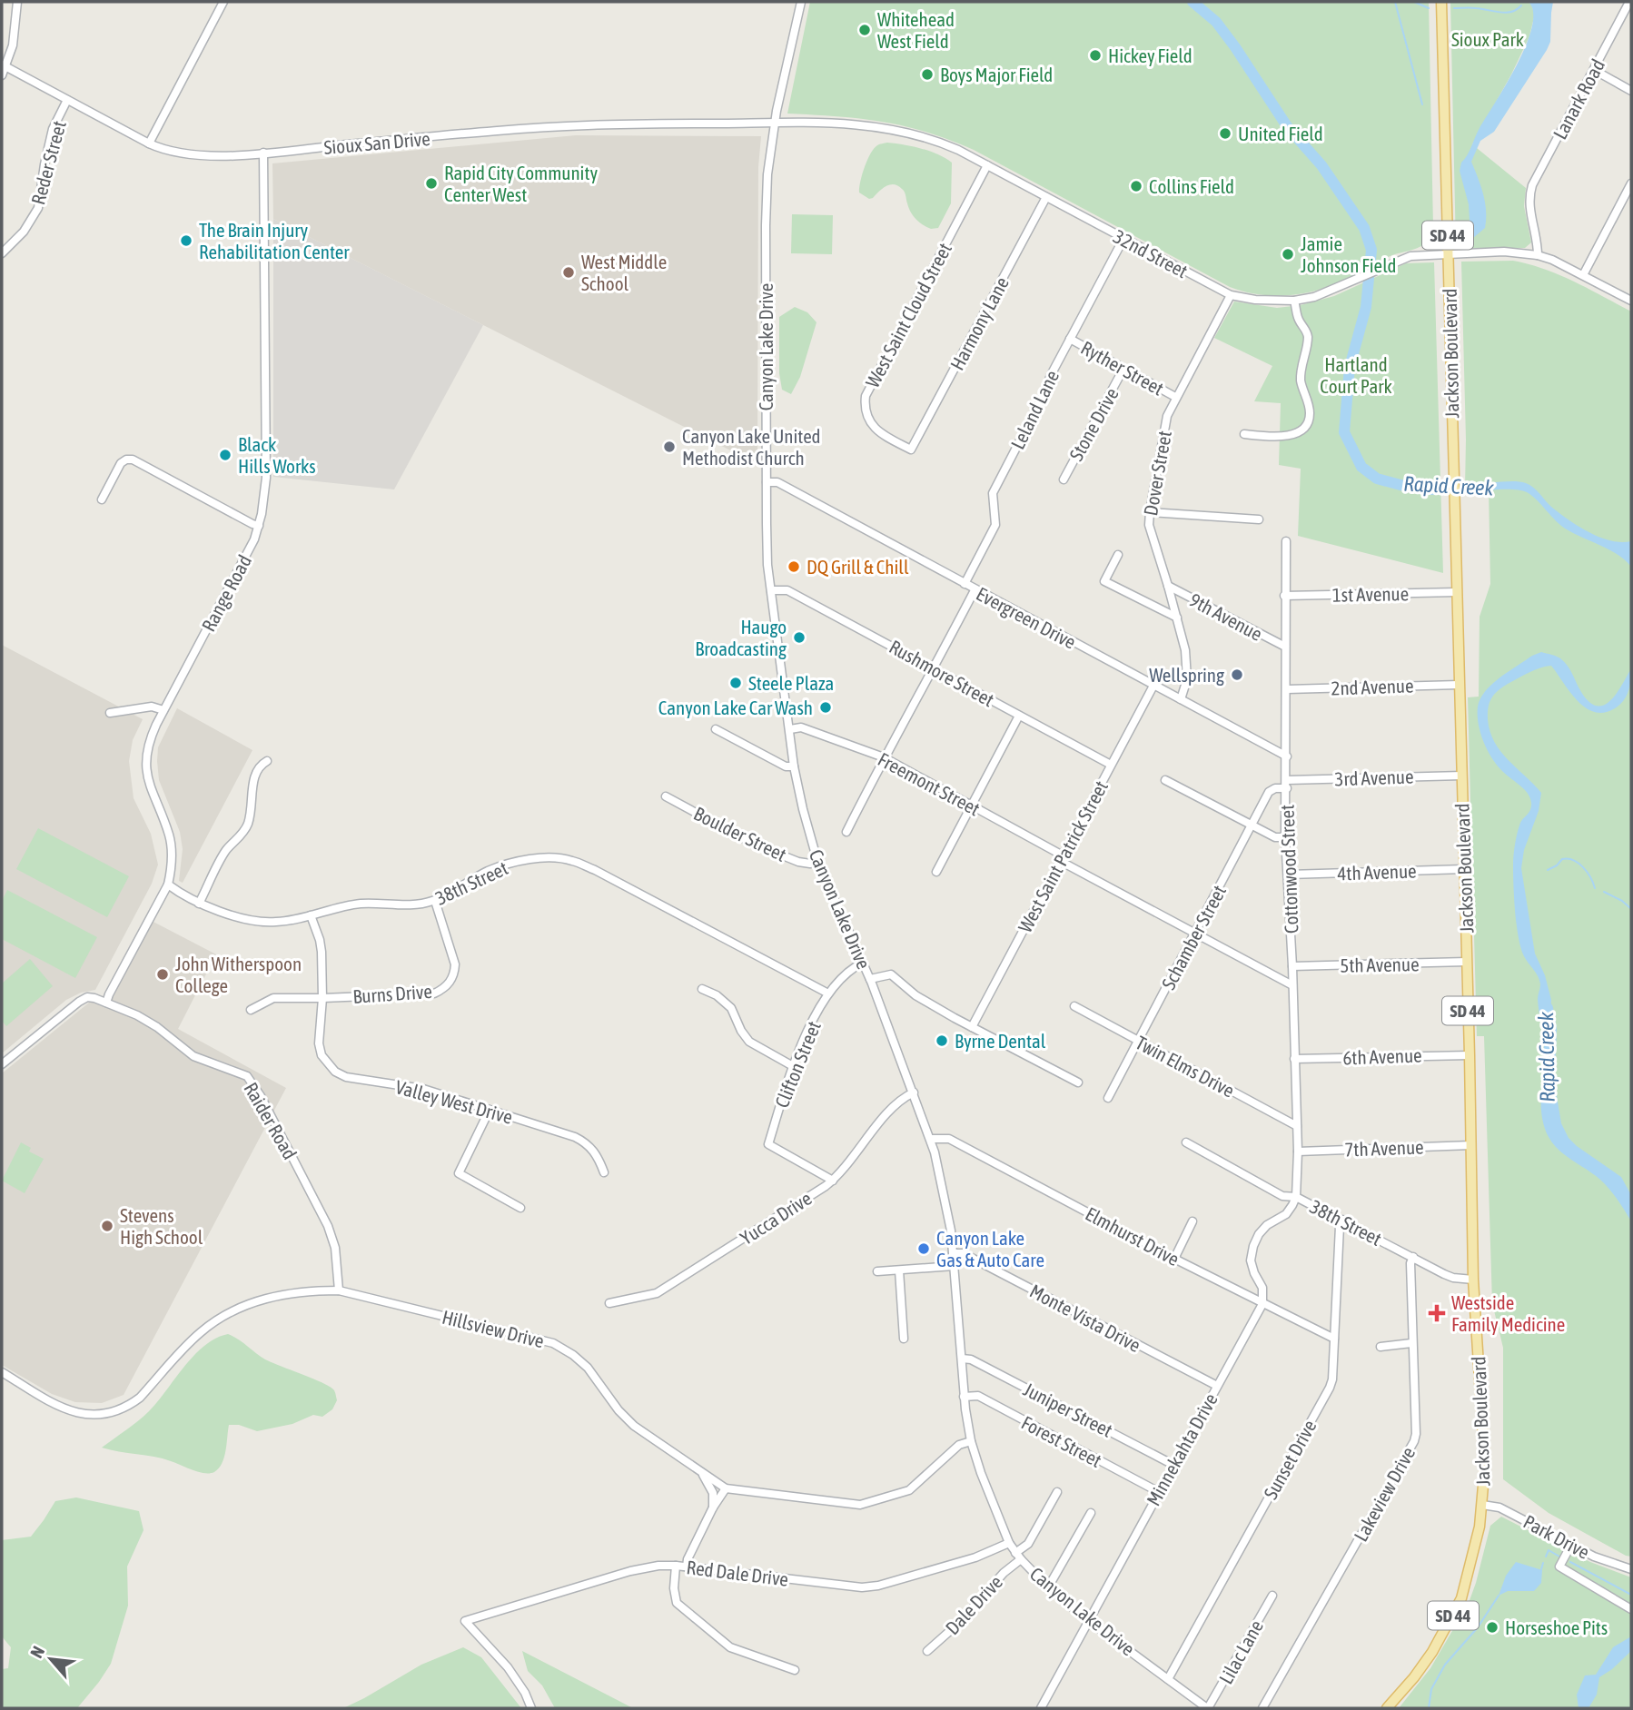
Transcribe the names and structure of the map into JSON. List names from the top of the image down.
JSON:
{
  "streets": {
    "main road": ["SD 44", "Jackson Boulevard"],
    "street": [
      "Lanark Road",
      "Sioux San Drive",
      "Reder Street",
      "32nd Street",
      "West Saint Cloud Street",
      "Harmony Lane",
      "Canyon Lake Drive",
      "Ryther Street",
      "Leland Lane",
      "Stone Drive",
      "Dover Street",
      "Range Road",
      "1st Avenue",
      "9th Avenue",
      "Evergreen Drive",
      "Rushmore Street",
      "2nd Avenue",
      "3rd Avenue",
      "Freemont Street",
      "Boulder Street",
      "West Saint Patrick Street",
      "Cottonwood Street",
      "4th Avenue",
      "38th Street",
      "Schamber Street",
      "5th Avenue",
      "Burns Drive",
      "6th Avenue",
      "Clifton Street",
      "Twin Elms Drive",
      "Valley West Drive",
      "Raider Road",
      "7th Avenue",
      "Yucca Drive",
      "Elmhurst Drive",
      "Monte Vista Drive",
      "Hillsview Drive",
      "Juniper Street",
      "Forest Street",
      "Minnekahta Drive",
      "Sunset Drive",
      "Lakeview Drive",
      "Park Drive",
      "Red Dale Drive",
      "Dale Drive",
      "Lilac Lane"
    ]
  },
  "crossings": [
    ["Lanark Road", "32nd Street"],
    ["Sioux San Drive", "Reder Street"],
    ["Sioux San Drive", "32nd Street"],
    ["Sioux San Drive", "Canyon Lake Drive"],
    ["Sioux San Drive", "Range Road"],
    ["32nd Street", "West Saint Cloud Street"],
    ["32nd Street", "Harmony Lane"],
    ["32nd Street", "Canyon Lake Drive"],
    ["32nd Street", "Jackson Boulevard"],
    ["32nd Street", "Leland Lane"],
    ["32nd Street", "Dover Street"],
    ["West Saint Cloud Street", "Harmony Lane"],
    ["Canyon Lake Drive", "Evergreen Drive"],
    ["Canyon Lake Drive", "Rushmore Street"],
    ["Canyon Lake Drive", "Freemont Street"],
    ["Canyon Lake Drive", "Boulder Street"],
    ["Canyon Lake Drive", "Clifton Street"],
    ["Canyon Lake Drive", "Yucca Drive"],
    ["Canyon Lake Drive", "Elmhurst Drive"],
    ["Canyon Lake Drive", "Monte Vista Drive"],
    ["Canyon Lake Drive", "Hillsview Drive"],
    ["Canyon Lake Drive", "Juniper Street"],
    ["Canyon Lake Drive", "Forest Street"],
    ["Canyon Lake Drive", "Minnekahta Drive"],
    ["Canyon Lake Drive", "Sunset Drive"],
    ["Canyon Lake Drive", "Red Dale Drive"],
    ["Canyon Lake Drive", "Dale Drive"],
    ["Canyon Lake Drive", "Lilac Lane"],
    ["Jackson Boulevard", "1st Avenue"],
    ["Jackson Boulevard", "2nd Avenue"],
    ["Jackson Boulevard", "3rd Avenue"],
    ["Jackson Boulevard", "4th Avenue"],
    ["Jackson Boulevard", "38th Street"],
    ["Jackson Boulevard", "5th Avenue"],
    ["Jackson Boulevard", "6th Avenue"],
    ["Jackson Boulevard", "7th Avenue"],
    ["Jackson Boulevard", "Park Drive"],
    ["Ryther Street", "Leland Lane"],
    ["Ryther Street", "Stone Drive"],
    ["Ryther Street", "Dover Street"],
    ["Leland Lane", "Evergreen Drive"],
    ["Dover Street", "9th Avenue"],
    ["Dover Street", "Evergreen Drive"],
    ["Range Road", "38th Street"],
    ["Range Road", "Raider Road"],
    ["1st Avenue", "Cottonwood Street"],
    ["9th Avenue", "Cottonwood Street"],
    ["Evergreen Drive", "West Saint Patrick Street"],
    ["Evergreen Drive", "Cottonwood Street"],
    ["Rushmore Street", "West Saint Patrick Street"],
    ["2nd Avenue", "Cottonwood Street"],
    ["3rd Avenue", "Cottonwood Street"],
    ["3rd Avenue", "Schamber Street"],
    ["Freemont Street", "West Saint Patrick Street"],
    ["Freemont Street", "Cottonwood Street"],
    ["Freemont Street", "Schamber Street"],
    ["Cottonwood Street", "4th Avenue"],
    ["Cottonwood Street", "38th Street"],
    ["Cottonwood Street", "Schamber Street"],
    ["Cottonwood Street", "5th Avenue"],
    ["Cottonwood Street", "6th Avenue"],
    ["Cottonwood Street", "Twin Elms Drive"],
    ["Cottonwood Street", "7th Avenue"],
    ["38th Street", "Burns Drive"],
    ["38th Street", "Clifton Street"],
    ["38th Street", "Valley West Drive"],
    ["38th Street", "Sunset Drive"],
    ["38th Street", "Lakeview Drive"],
    ["Schamber Street", "Twin Elms Drive"],
    ["Burns Drive", "Valley West Drive"],
    ["Clifton Street", "Yucca Drive"],
    ["Raider Road", "Hillsview Drive"],
    ["Elmhurst Drive", "Minnekahta Drive"],
    ["Elmhurst Drive", "Sunset Drive"],
    ["Monte Vista Drive", "Minnekahta Drive"],
    ["Juniper Street", "Minnekahta Drive"],
    ["Forest Street", "Minnekahta Drive"]
  ],
  "water": ["Rapid Creek"],
  "parks": ["Sioux Park", "Hartland Court Park"],
  "places": {
    "other": [
      "Whitehead West Field",
      "Hickey Field",
      "Boys Major Field",
      "United Field",
      "Rapid City Community Center West",
      "Collins Field",
      "The Brain Injury Rehabilitation Center",
      "Jamie Johnson Field",
      "West Middle School",
      "Canyon Lake United Methodist Church",
      "Black Hills Works",
      "DQ Grill & Chill",
      "Haugo Broadcasting",
      "Wellspring",
      "Steele Plaza",
      "Canyon Lake Car Wash",
      "John Witherspoon College",
      "Byrne Dental",
      "Stevens High School",
      "Canyon Lake Gas & Auto Care",
      "Horseshoe Pits"
    ],
    "health": ["Westside Family Medicine"]
  },
  "north": "top left"
}
